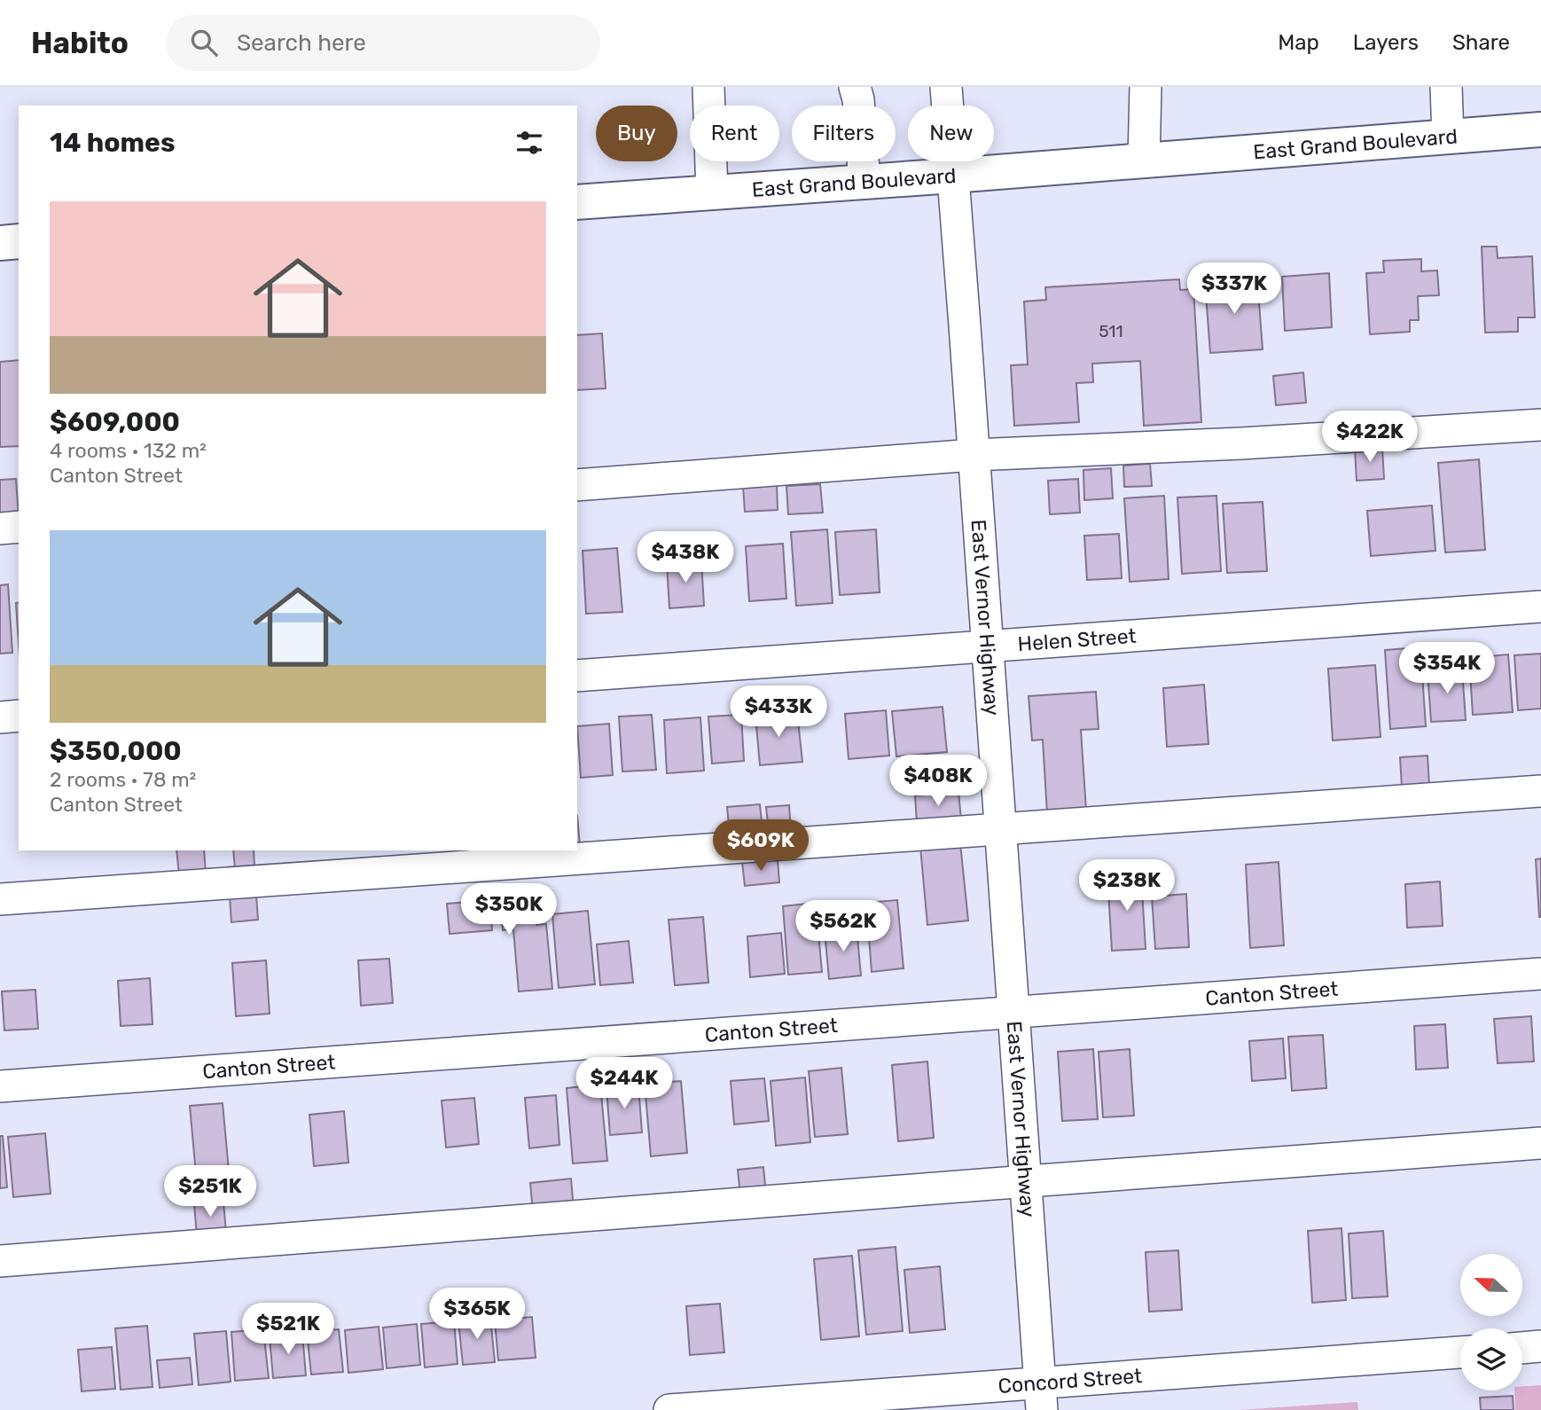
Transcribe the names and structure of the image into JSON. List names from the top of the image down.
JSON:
{
  "streets": {
    "main road": ["East Grand Boulevard"],
    "street": [
      "East Vernor Highway",
      "Helen Street",
      "Canton Street",
      "Concord Street"
    ]
  },
  "crossings": [
    ["East Grand Boulevard", "East Vernor Highway"],
    ["East Vernor Highway", "Helen Street"],
    ["East Vernor Highway", "Canton Street"],
    ["East Vernor Highway", "Concord Street"]
  ],
  "house_numbers": ["511"],
  "north": "left",
  "page": {
    "header": "Habito",
    "search": "Search here",
    "nav": ["Map", "Layers", "Share"],
    "chip": [
      "Buy",
      "Rent",
      "Filters",
      "New"
    ],
    "heading": "14 homes",
    "list": [
      {
        "name": "$609,000",
        "note": "4 rooms · 132 m² · Canton Street"
      },
      {
        "name": "$350,000",
        "note": "2 rooms · 78 m² · Canton Street"
      }
    ],
    "price": [
      "$337K",
      "$422K",
      "$438K",
      "$354K",
      "$433K",
      "$408K",
      "$609K",
      "$238K",
      "$350K",
      "$562K",
      "$244K",
      "$251K",
      "$365K",
      "$521K"
    ]
  }
}
